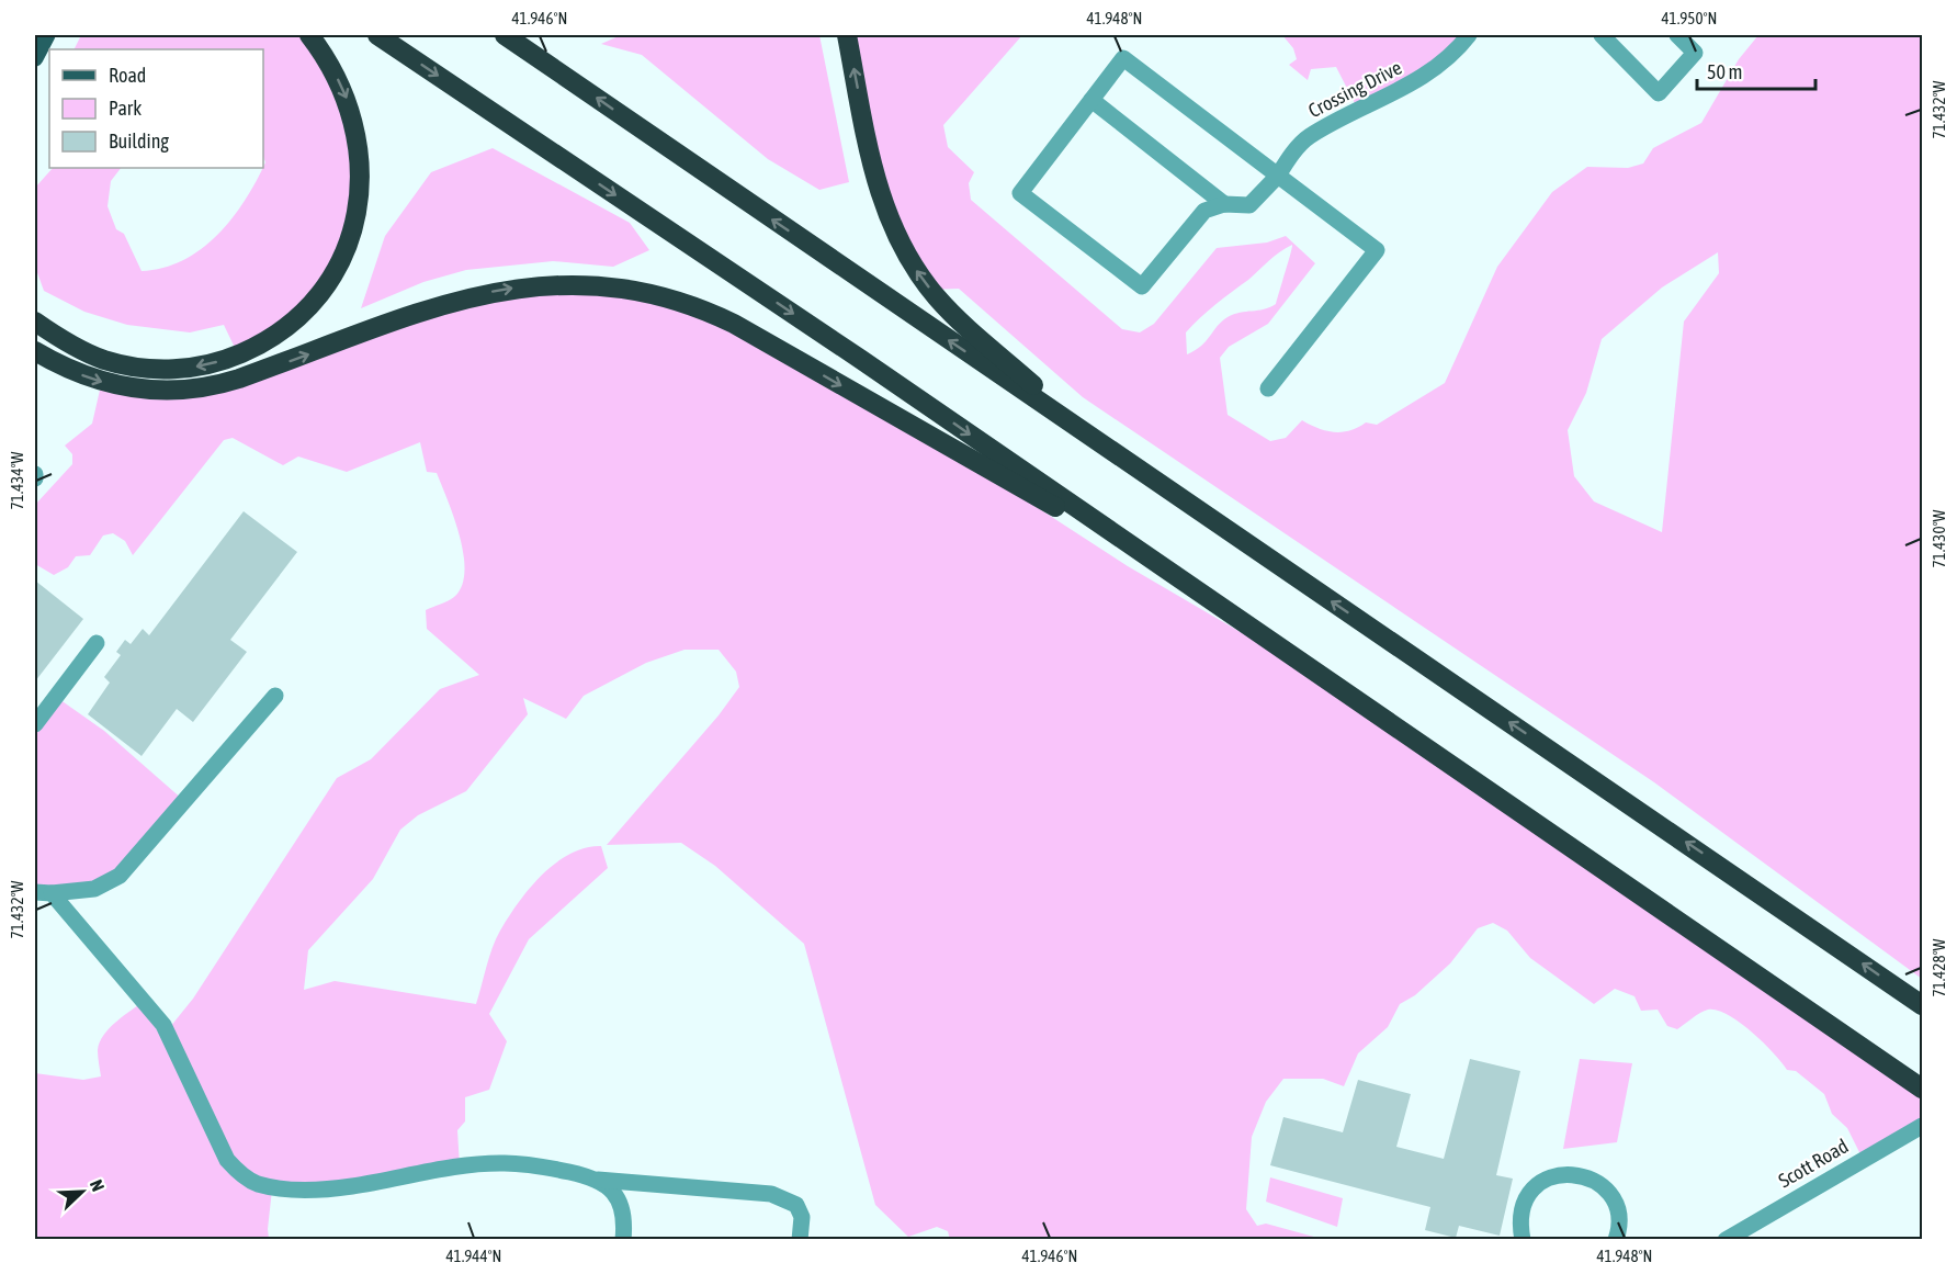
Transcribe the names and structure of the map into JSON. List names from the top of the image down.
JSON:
{
  "streets": {
    "street": ["Crossing Drive", "Scott Road"]
  },
  "legend": ["Road", "Park", "Building"],
  "scale_bar": "50 m",
  "north": "top right",
  "coordinates": [
    "41.946°N",
    "41.948°N",
    "41.950°N",
    "71.432°W",
    "71.434°W",
    "71.430°W",
    "71.428°W",
    "41.944°N"
  ]
}
